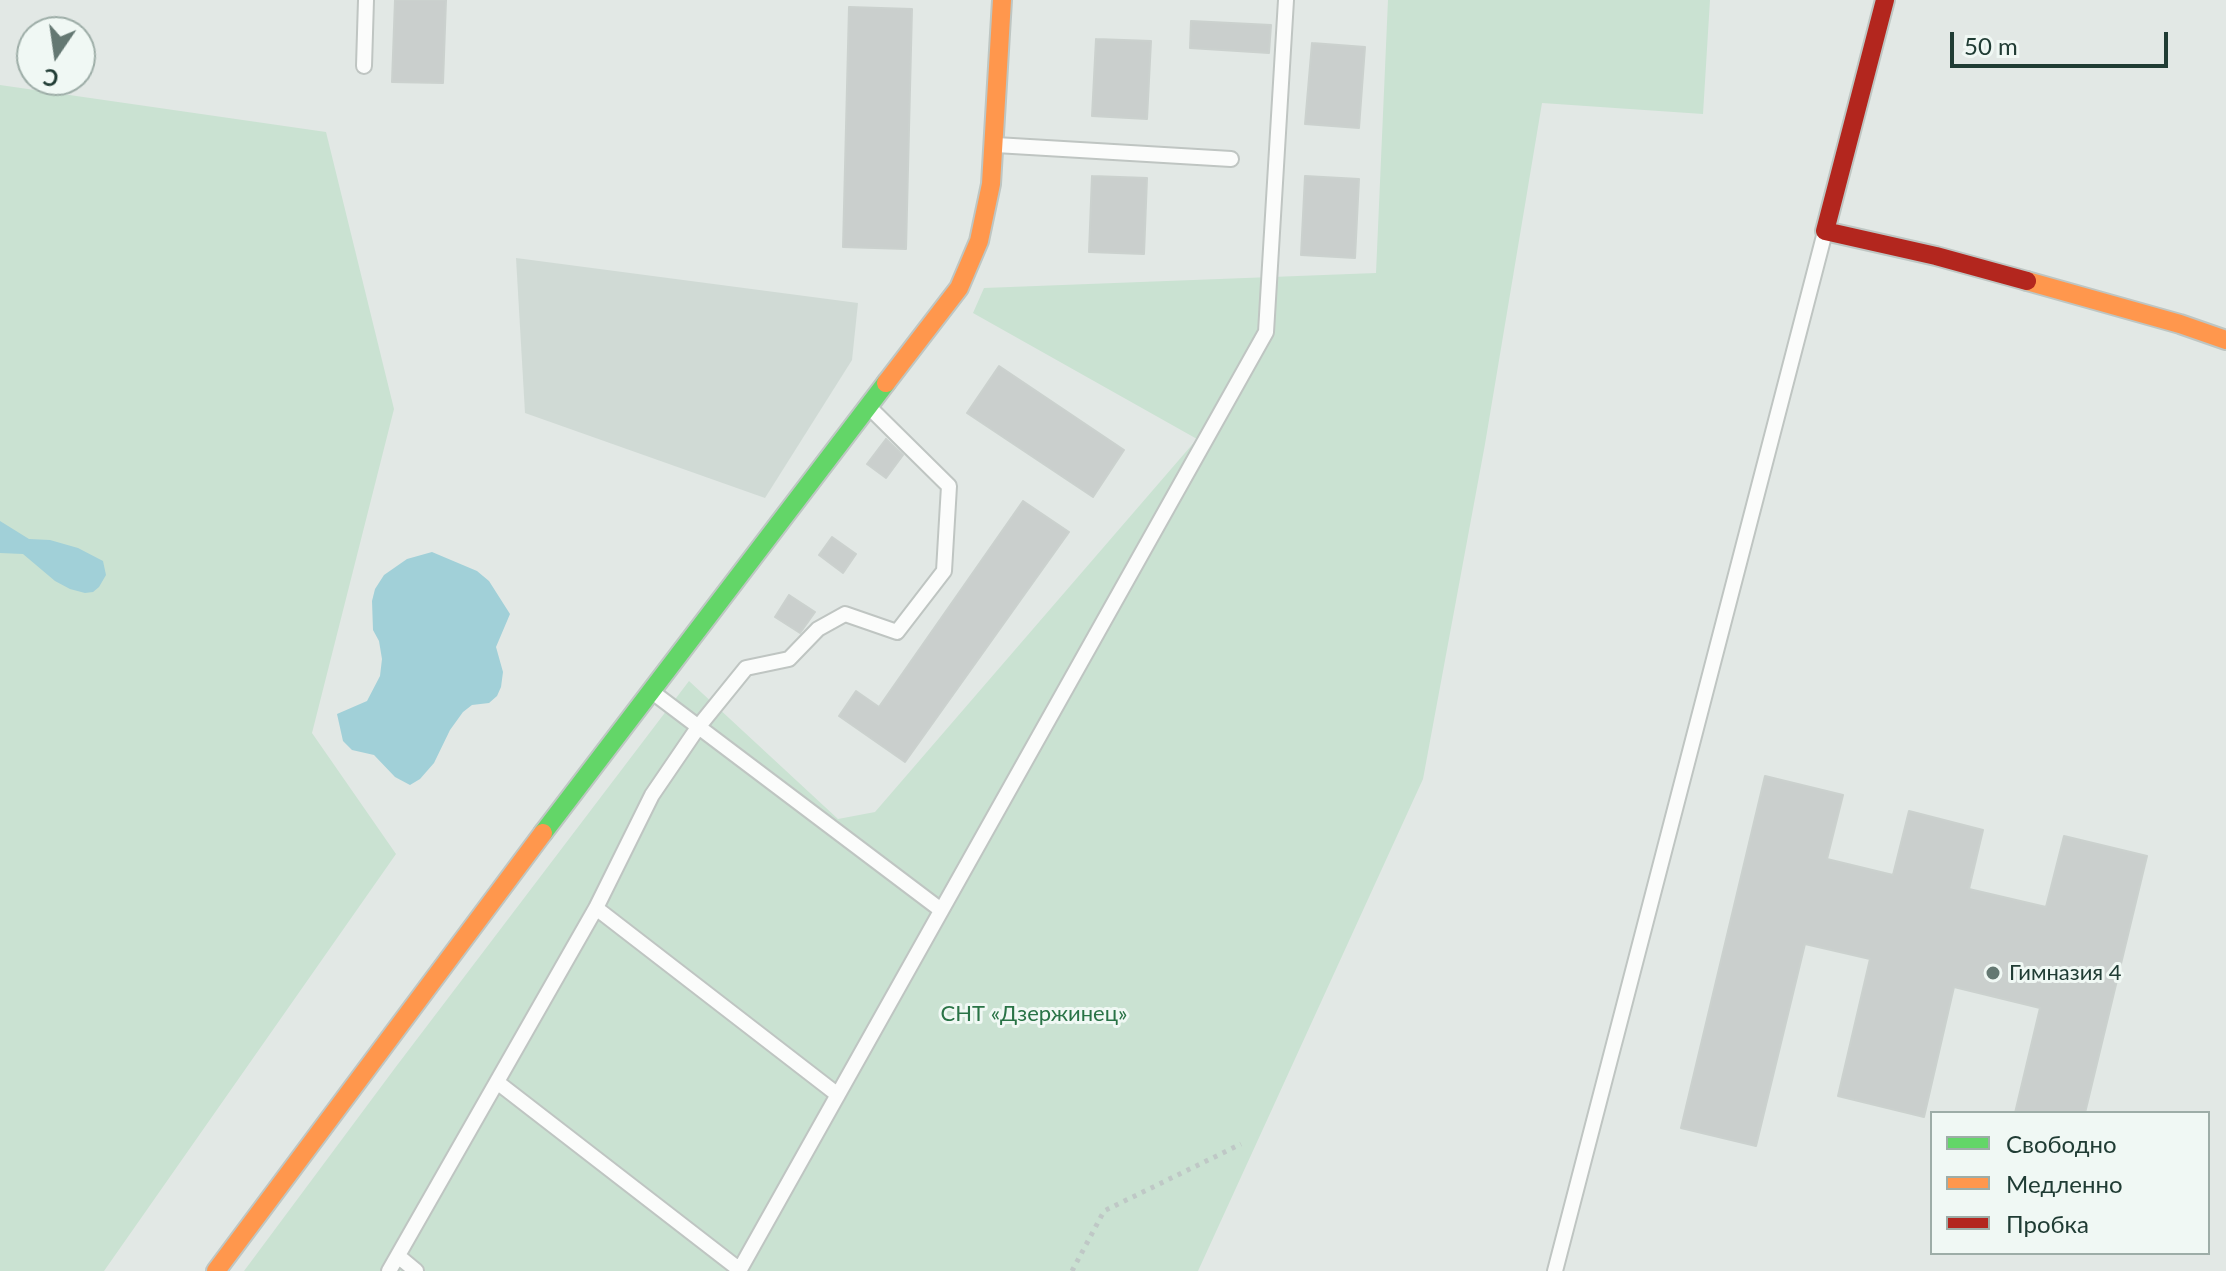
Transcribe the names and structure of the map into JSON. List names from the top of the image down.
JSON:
{
  "parks": ["СНТ «Дзержинец»"],
  "places": ["Гимназия 4"],
  "legend": ["Свободно", "Медленно", "Пробка"],
  "scale_bar": "50 m",
  "north": "bottom"
}
